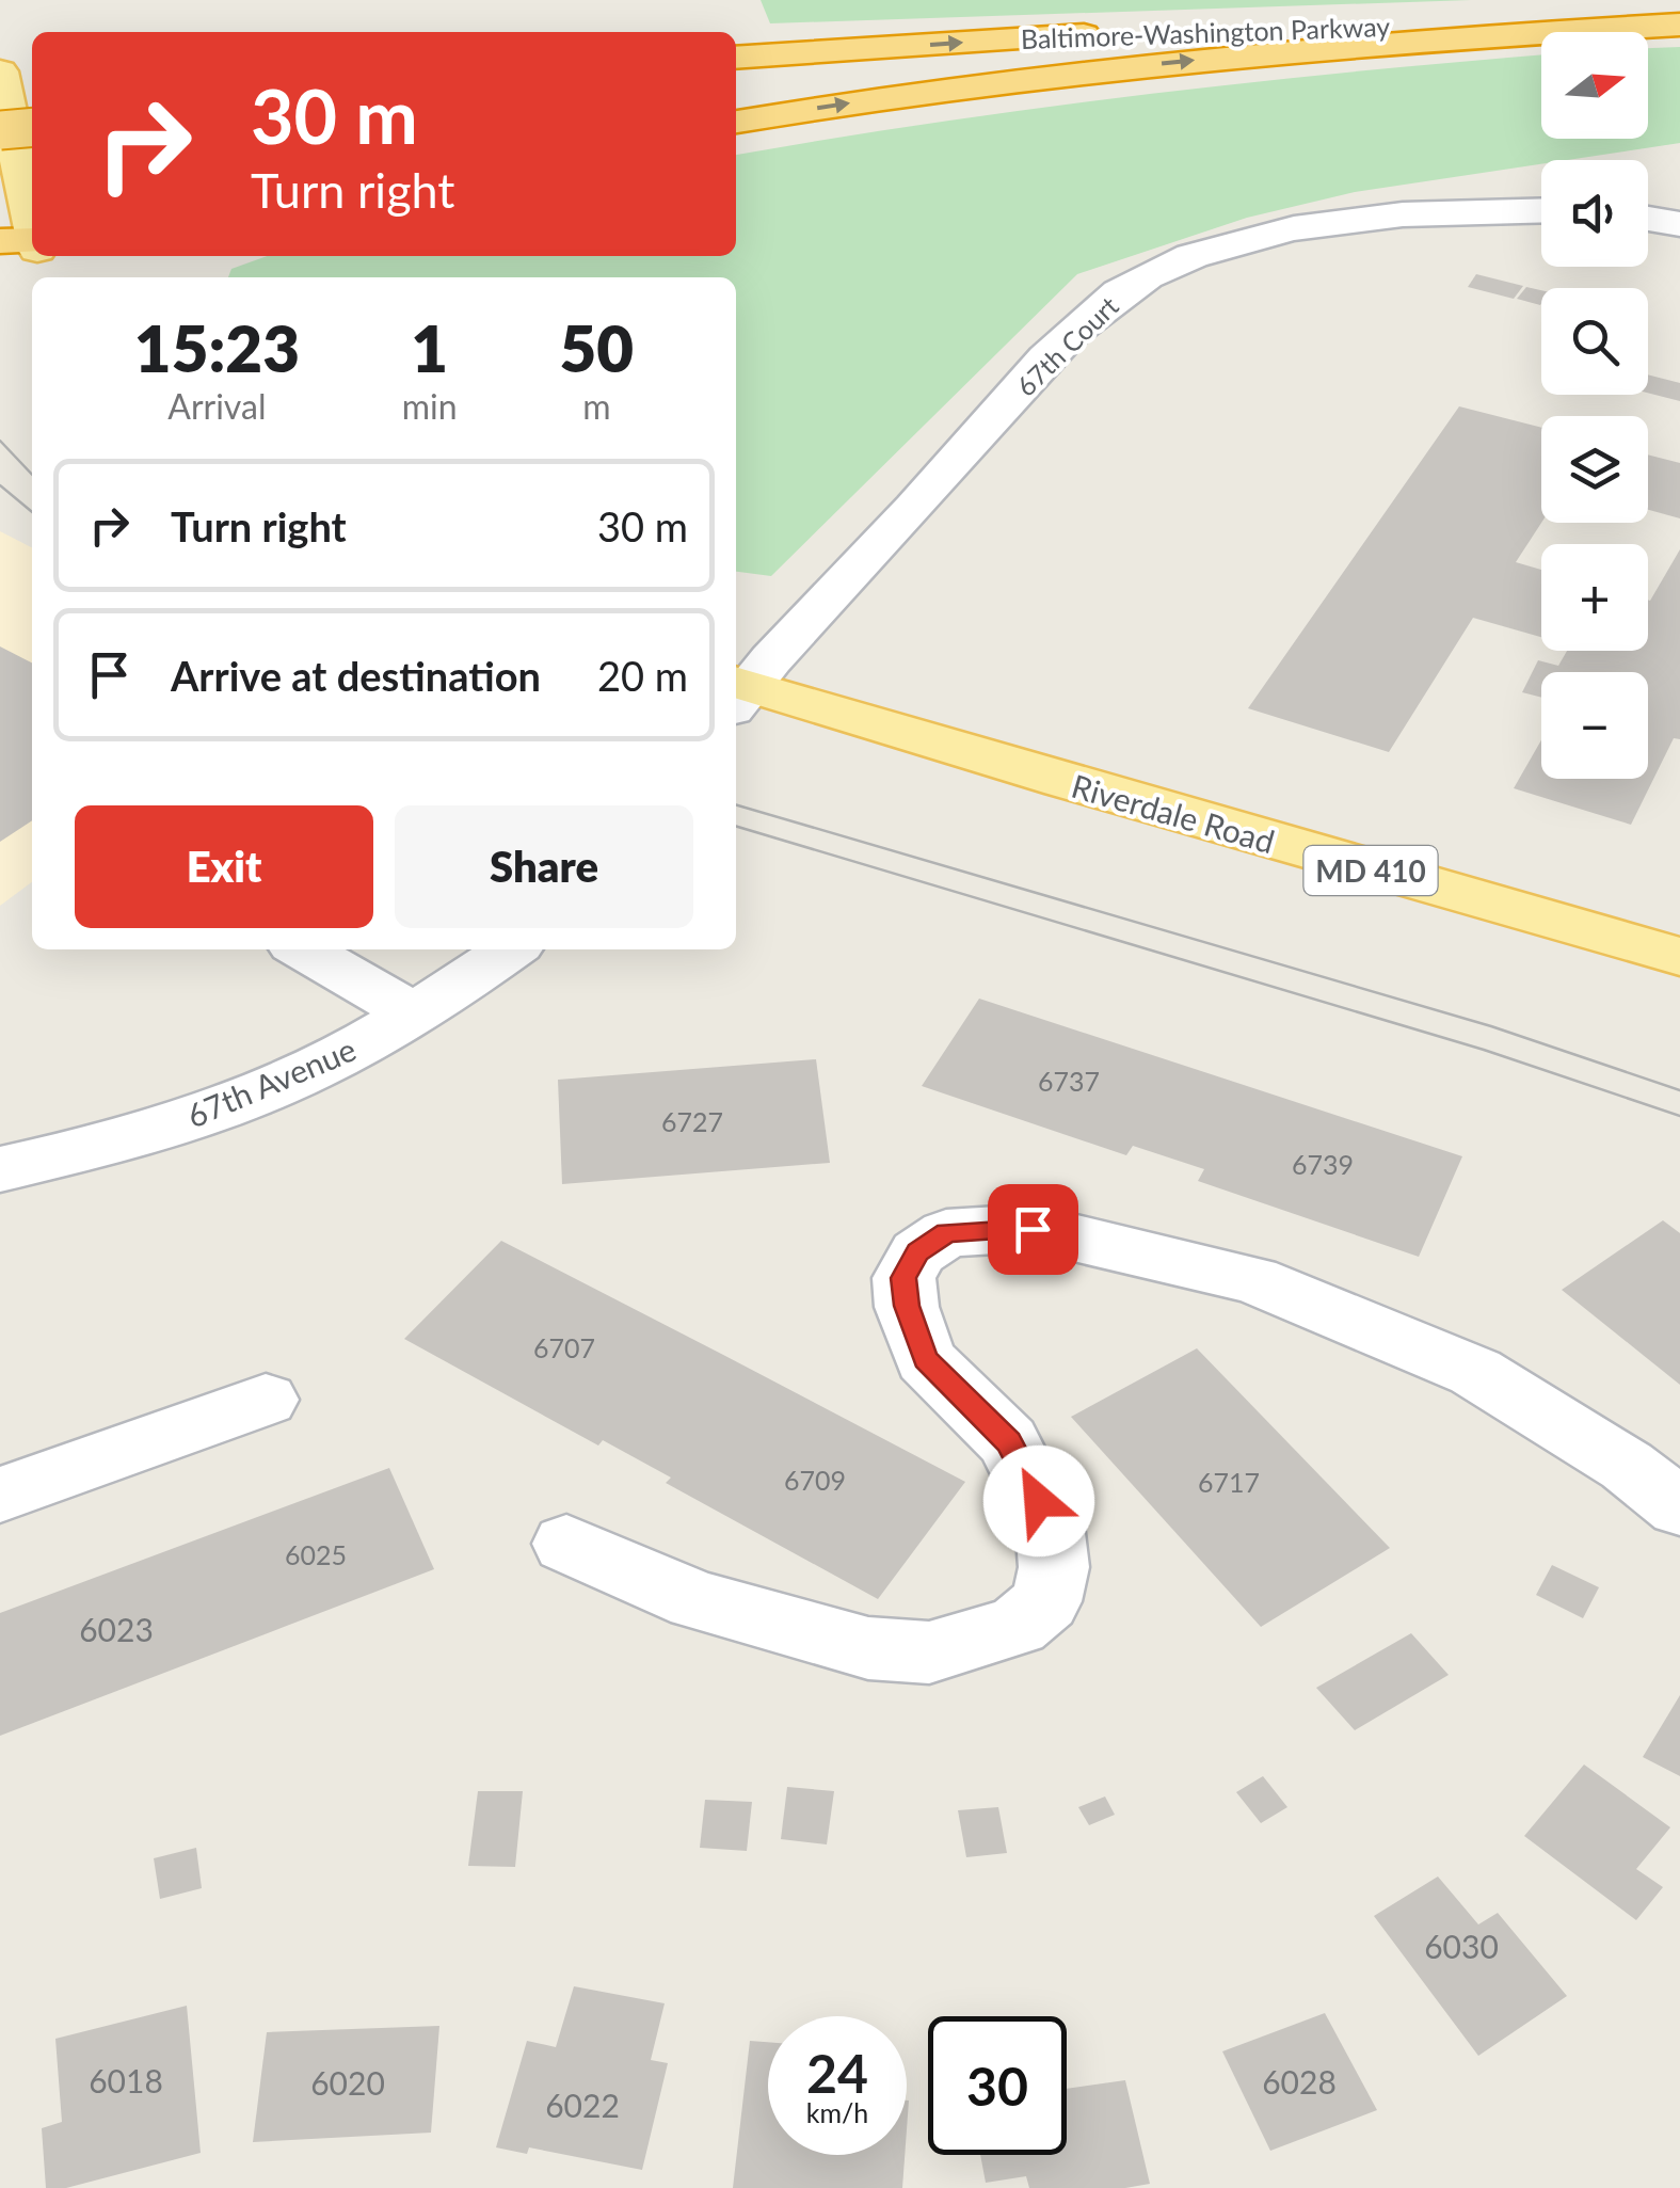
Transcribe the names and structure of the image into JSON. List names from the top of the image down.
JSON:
{
  "streets": {
    "highway": ["Baltimore-Washington Parkway"],
    "main road": ["Riverdale Road", "MD 410"],
    "street": ["67th Court", "67th Avenue"]
  },
  "crossings": [
    ["67th Court", "Riverdale Road"]
  ],
  "house_numbers": [
    "6737",
    "6727",
    "6739",
    "6707",
    "6709",
    "6717",
    "6025",
    "6023",
    "6030",
    "6018",
    "6028",
    "6020",
    "6022"
  ],
  "north": "right",
  "page": {
    "map_buttons": ["+", "−"],
    "turn": ["30 m", "Turn right"],
    "eta": [
      "15:23",
      "Arrival",
      "1",
      "min",
      "50",
      "m"
    ],
    "list": [
      {
        "name": "Turn right",
        "value": "30 m"
      },
      {
        "name": "Arrive at destination",
        "value": "20 m"
      }
    ],
    "buttons": ["Exit", "Share"],
    "speed": "24 km/h",
    "limit": "30"
  }
}
